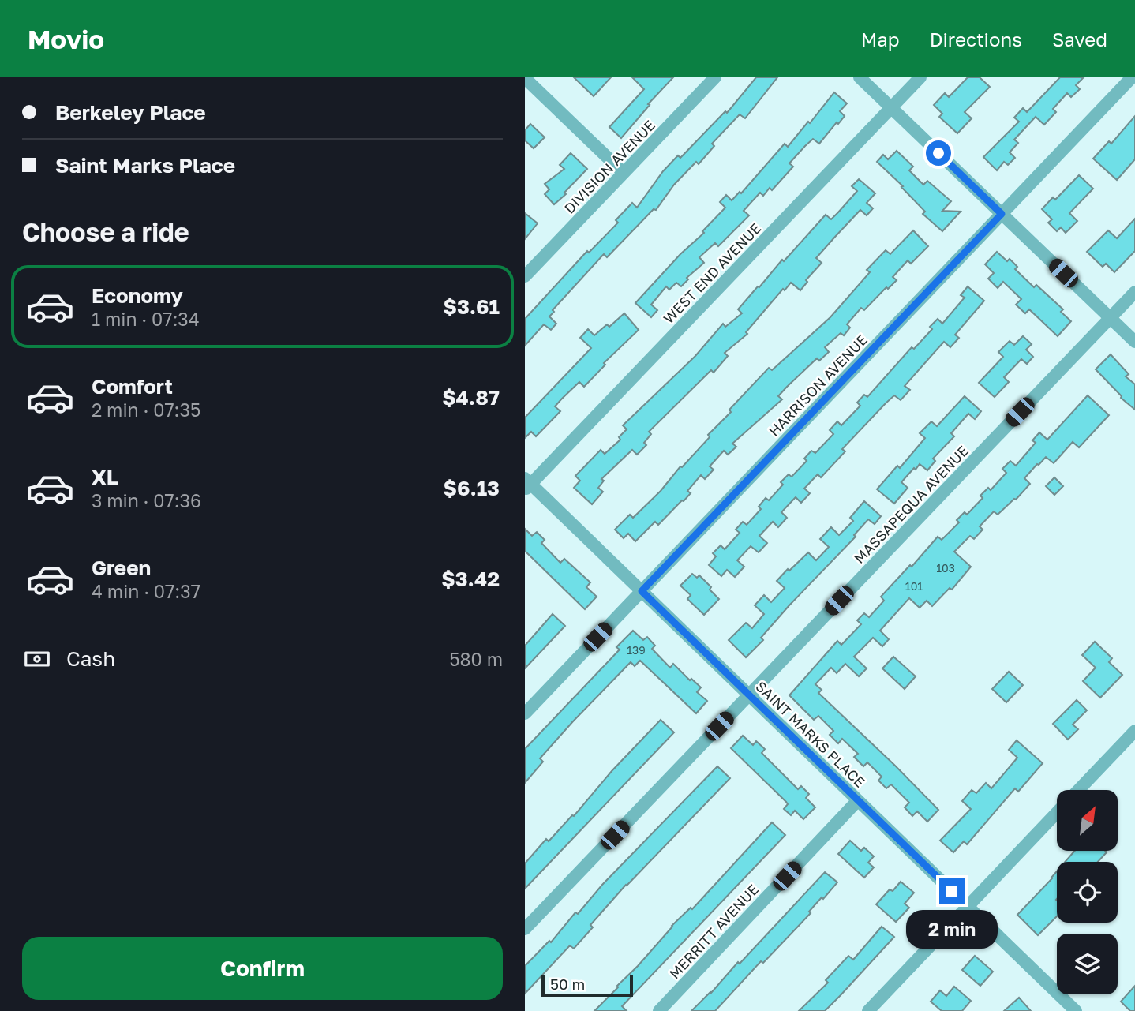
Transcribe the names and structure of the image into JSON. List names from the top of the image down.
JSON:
{
  "streets": {
    "street": [
      "DIVISION AVENUE",
      "WEST END AVENUE",
      "HARRISON AVENUE",
      "MASSAPEQUA AVENUE",
      "SAINT MARKS PLACE",
      "MERRITT AVENUE"
    ]
  },
  "crossings": [
    ["WEST END AVENUE", "SAINT MARKS PLACE"],
    ["HARRISON AVENUE", "SAINT MARKS PLACE"],
    ["MASSAPEQUA AVENUE", "SAINT MARKS PLACE"],
    ["SAINT MARKS PLACE", "MERRITT AVENUE"]
  ],
  "house_numbers": ["103", "101", "139"],
  "scale_bar": "50 m",
  "north": "top right",
  "page": {
    "header": "Movio",
    "nav": ["Map", "Directions", "Saved"],
    "banner": ["Berkeley Place", "Saint Marks Place"],
    "heading": "Choose a ride",
    "list": [
      {
        "name": "Economy",
        "note": "1 min · 07:34",
        "value": "$3.61"
      },
      {
        "name": "Comfort",
        "note": "2 min · 07:35",
        "value": "$4.87"
      },
      {
        "name": "XL",
        "note": "3 min · 07:36",
        "value": "$6.13"
      },
      {
        "name": "Green",
        "note": "4 min · 07:37",
        "value": "$3.42"
      }
    ],
    "pay": ["Cash", "580 m"],
    "bubble": "2 min",
    "buttons": "Confirm",
    "scale": "50 m"
  }
}
